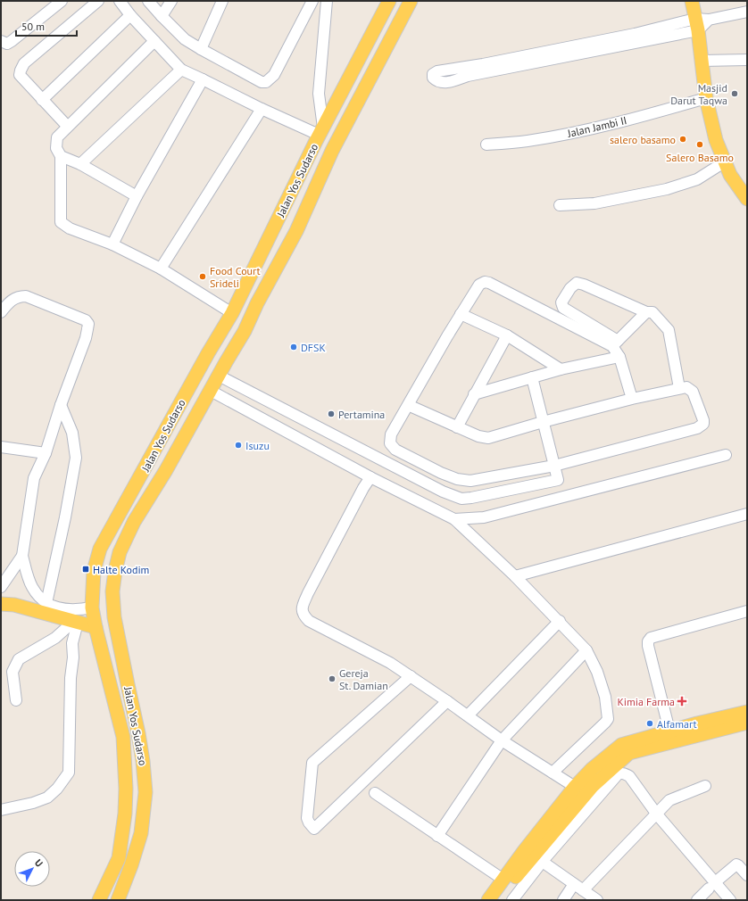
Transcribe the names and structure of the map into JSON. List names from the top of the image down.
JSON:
{
  "streets": {
    "main road": ["Jalan Yos Sudarso"],
    "street": ["Jalan Jambi II"]
  },
  "places": {
    "other": [
      "Masjid Darut Taqwa",
      "salero basamo",
      "Salero Basamo",
      "Food Court Srideli",
      "DFSK",
      "Pertamina",
      "Isuzu",
      "Gereja St. Damian",
      "Alfamart"
    ],
    "transit": ["Halte Kodim"],
    "health": ["Kimia Farma"]
  },
  "scale_bar": "50 m",
  "north": "top right"
}
